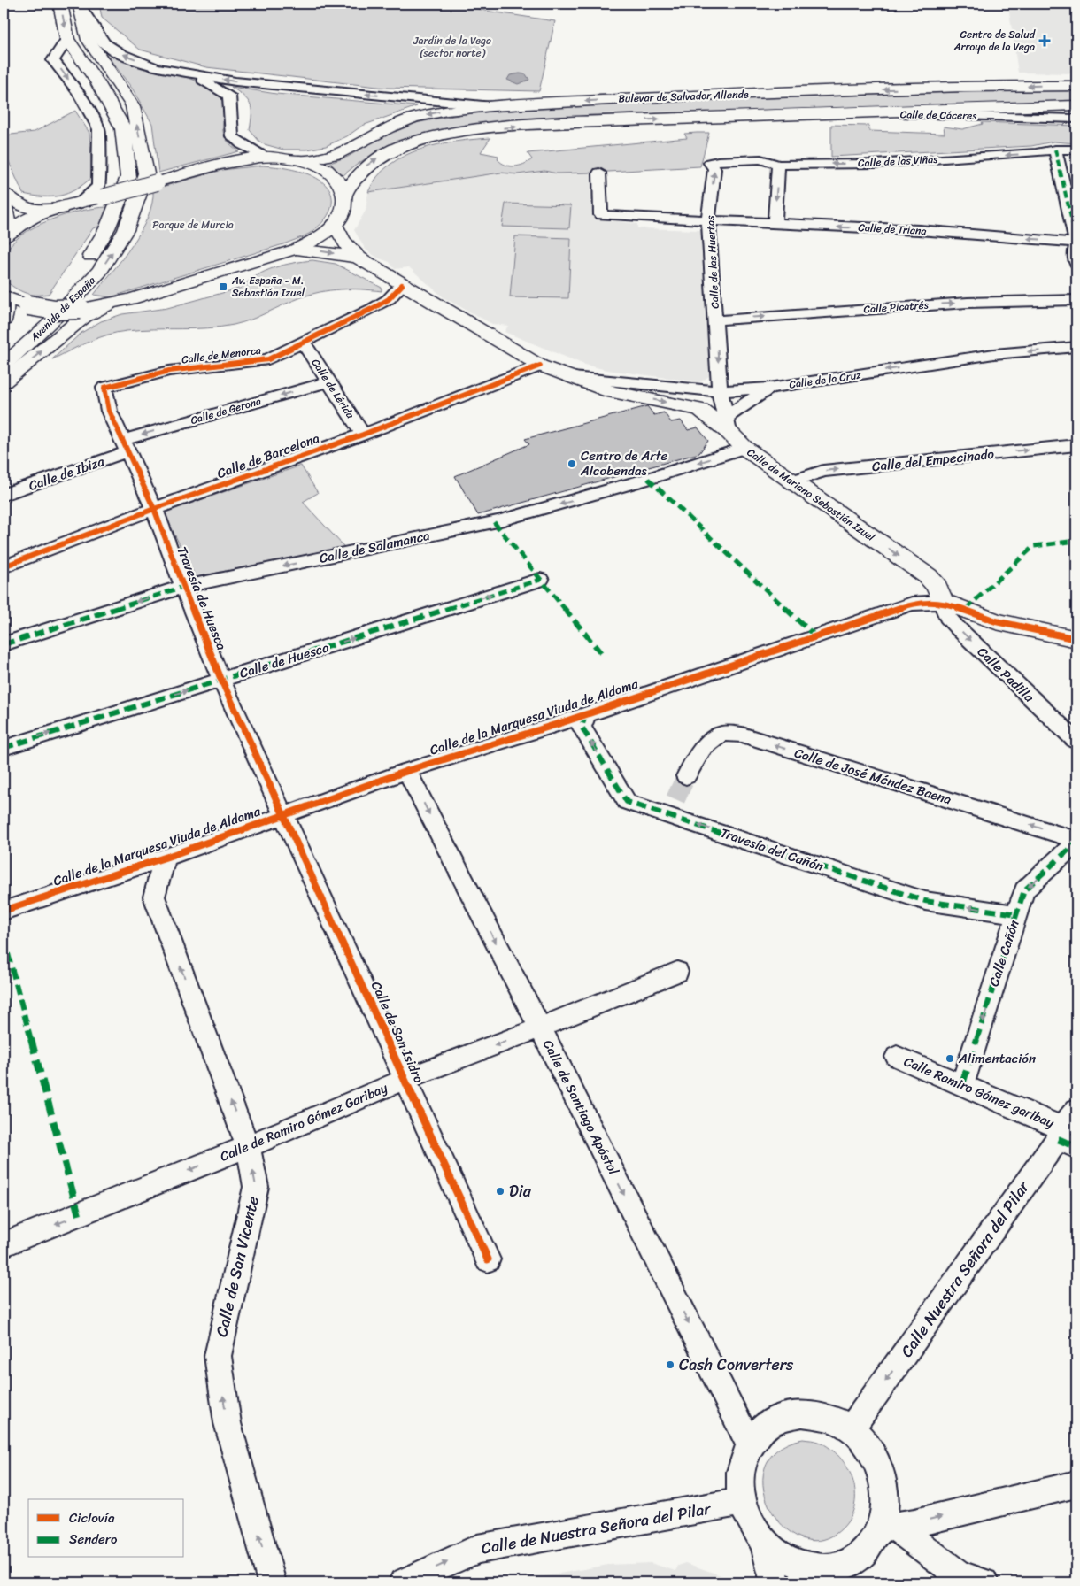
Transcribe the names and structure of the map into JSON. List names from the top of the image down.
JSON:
{
  "streets": {
    "main road": [
      "Bulevar de Salvador Allende",
      "Avenida de España",
      "Calle de Mariano Sebastián Izuel",
      "Calle de la Marquesa Viuda de Aldama"
    ],
    "street": [
      "Calle de Cáceres",
      "Calle de las Viñas",
      "Calle de Triana",
      "Calle de las Huertas",
      "Calle Picatrés",
      "Calle de Menorca",
      "Calle de la Cruz",
      "Calle de Lérida",
      "Calle de Gerona",
      "Calle de Barcelona",
      "Calle del Empecinado",
      "Calle de Ibiza",
      "Calle de Salamanca",
      "Travesía de Huesca",
      "Calle de Huesca",
      "Calle Padilla",
      "Calle de José Méndez Baena",
      "Travesía del Cañón",
      "Calle Cañón",
      "Calle de San Isidro",
      "Calle Ramiro Gómez garibay",
      "Calle de Santiago Apóstol",
      "Calle de Ramiro Gómez Garibay",
      "Calle de San Vicente",
      "Calle Nuestra Señora del Pilar",
      "Calle de Nuestra Señora del Pilar"
    ]
  },
  "crossings": [
    ["Bulevar de Salvador Allende", "Calle de Cáceres"],
    ["Calle de las Viñas", "Calle de las Huertas"],
    ["Calle de Triana", "Calle de las Huertas"],
    ["Calle de las Huertas", "Calle Picatrés"],
    ["Calle de las Huertas", "Calle de la Cruz"],
    ["Calle de las Huertas", "Calle de Mariano Sebastián Izuel"],
    ["Calle de Menorca", "Calle de Lérida"],
    ["Calle de Menorca", "Calle de Mariano Sebastián Izuel"],
    ["Calle de Menorca", "Travesía de Huesca"],
    ["Calle de la Cruz", "Calle de Mariano Sebastián Izuel"],
    ["Calle de Lérida", "Calle de Gerona"],
    ["Calle de Lérida", "Calle de Barcelona"],
    ["Calle de Gerona", "Calle de Ibiza"],
    ["Calle de Gerona", "Travesía de Huesca"],
    ["Calle de Barcelona", "Calle de Mariano Sebastián Izuel"],
    ["Calle de Barcelona", "Travesía de Huesca"],
    ["Calle del Empecinado", "Calle de Mariano Sebastián Izuel"],
    ["Calle de Ibiza", "Travesía de Huesca"],
    ["Calle de Mariano Sebastián Izuel", "Calle de Salamanca"],
    ["Calle de Mariano Sebastián Izuel", "Calle Padilla"],
    ["Calle de Mariano Sebastián Izuel", "Calle de la Marquesa Viuda de Aldama"],
    ["Calle de Salamanca", "Travesía de Huesca"],
    ["Travesía de Huesca", "Calle de Huesca"],
    ["Travesía de Huesca", "Calle de la Marquesa Viuda de Aldama"],
    ["Travesía de Huesca", "Calle de San Isidro"],
    ["Calle Padilla", "Calle de la Marquesa Viuda de Aldama"],
    ["Calle de la Marquesa Viuda de Aldama", "Travesía del Cañón"],
    ["Calle de la Marquesa Viuda de Aldama", "Calle de San Isidro"],
    ["Calle de la Marquesa Viuda de Aldama", "Calle de Santiago Apóstol"],
    ["Calle de la Marquesa Viuda de Aldama", "Calle de San Vicente"],
    ["Calle de José Méndez Baena", "Calle Cañón"],
    ["Travesía del Cañón", "Calle Cañón"],
    ["Calle Cañón", "Calle Ramiro Gómez garibay"],
    ["Calle de San Isidro", "Calle de Ramiro Gómez Garibay"],
    ["Calle Ramiro Gómez garibay", "Calle Nuestra Señora del Pilar"],
    ["Calle de Santiago Apóstol", "Calle de Ramiro Gómez Garibay"],
    ["Calle de Santiago Apóstol", "Calle Nuestra Señora del Pilar"],
    ["Calle de Santiago Apóstol", "Calle de Nuestra Señora del Pilar"],
    ["Calle de Ramiro Gómez Garibay", "Calle de San Vicente"],
    ["Calle Nuestra Señora del Pilar", "Calle de Nuestra Señora del Pilar"]
  ],
  "one_way": [
    "Calle de las Viñas",
    "Calle de Triana",
    "Calle Picatrés",
    "Calle de la Cruz",
    "Calle de Gerona",
    "Calle del Empecinado",
    "Calle de Mariano Sebastián Izuel",
    "Calle de Salamanca",
    "Calle de Huesca",
    "Calle Padilla",
    "Calle de José Méndez Baena",
    "Travesía del Cañón",
    "Calle Cañón",
    "Calle de Santiago Apóstol",
    "Calle de Ramiro Gómez Garibay",
    "Calle de San Vicente",
    "Calle Nuestra Señora del Pilar",
    "Calle de Nuestra Señora del Pilar"
  ],
  "parks": ["Jardín de la Vega (sector norte)", "Parque de Murcia"],
  "places": {
    "health": ["Centro de Salud Arroyo de la Vega"],
    "transit": ["Av. España - M. Sebastián Izuel"],
    "other": [
      "Centro de Arte Alcobendas",
      "Alimentación",
      "Dia",
      "Cash Converters"
    ]
  },
  "legend": ["Ciclovía", "Sendero"]
}
